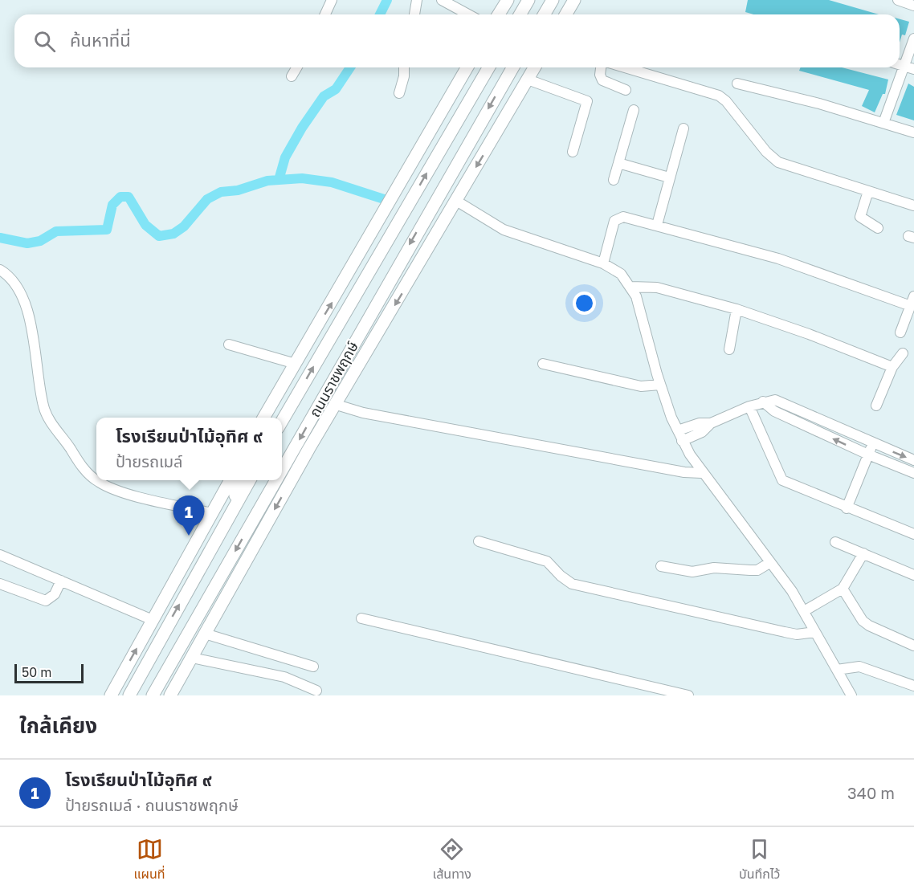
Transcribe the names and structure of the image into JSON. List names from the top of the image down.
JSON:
{
  "streets": {
    "main road": ["ถนนราชพฤกษ์"]
  },
  "scale_bar": "50 m",
  "page": {
    "search": "ค้นหาที่นี่",
    "popup": ["โรงเรียนป่าไม้อุทิศ ๙", "ป้ายรถเมล์"],
    "pins": "1",
    "scale": "50 m",
    "heading": "ใกล้เคียง",
    "list": [
      {
        "mark": "1",
        "name": "โรงเรียนป่าไม้อุทิศ ๙",
        "note": "ป้ายรถเมล์ · ถนนราชพฤกษ์",
        "value": "340 m"
      }
    ],
    "nav": ["แผนที่", "เส้นทาง", "บันทึกไว้"]
  }
}
